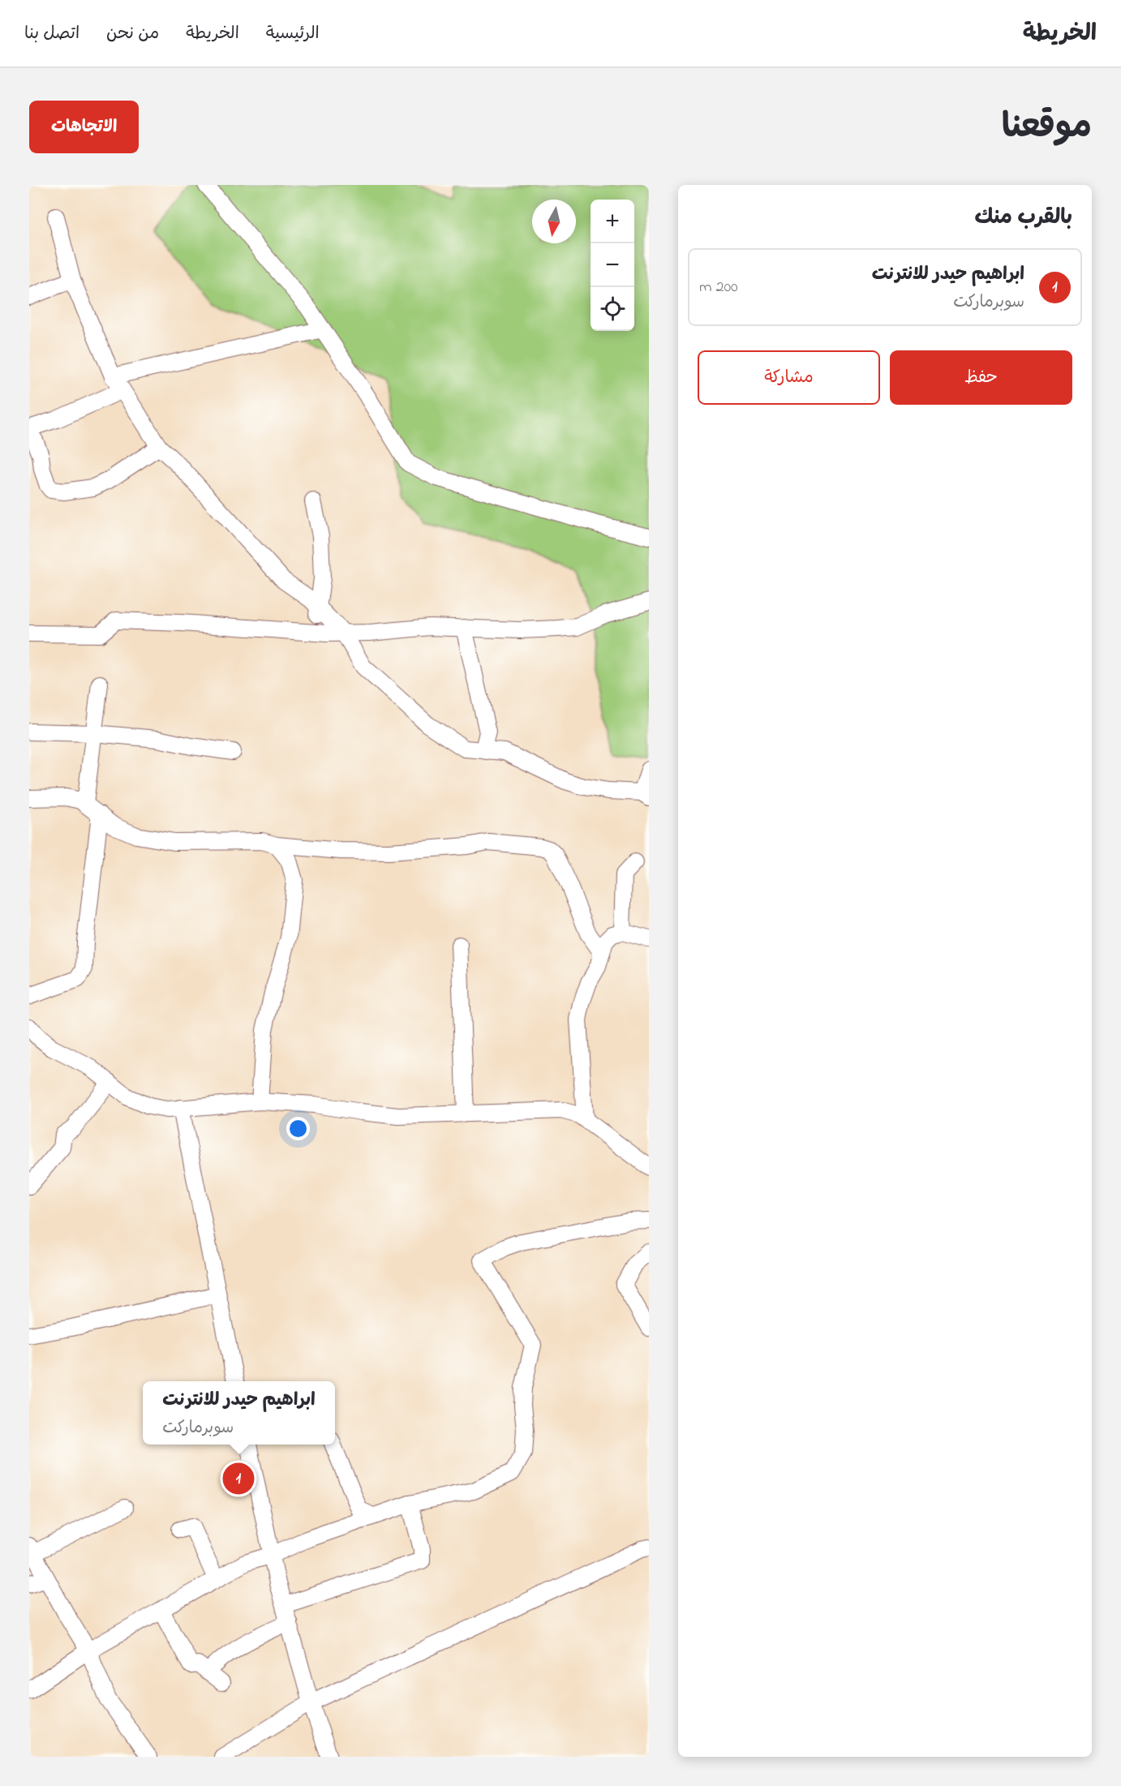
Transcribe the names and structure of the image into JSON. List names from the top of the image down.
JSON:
{
  "north": "bottom",
  "page": {
    "header": "الخريطة",
    "nav": [
      "الرئيسية",
      "الخريطة",
      "من نحن",
      "اتصل بنا"
    ],
    "title": "موقعنا",
    "buttons": [
      "الاتجاهات",
      ["حفظ", "مشاركة"]
    ],
    "heading": "بالقرب منك",
    "map_buttons": ["+", "−"],
    "list": [
      {
        "mark": "1",
        "name": "ابراهيم حيدر للانترنت",
        "note": "سوبرماركت",
        "value": "200 m"
      }
    ],
    "popup": ["ابراهيم حيدر للانترنت", "سوبرماركت"],
    "pins": "1"
  }
}
